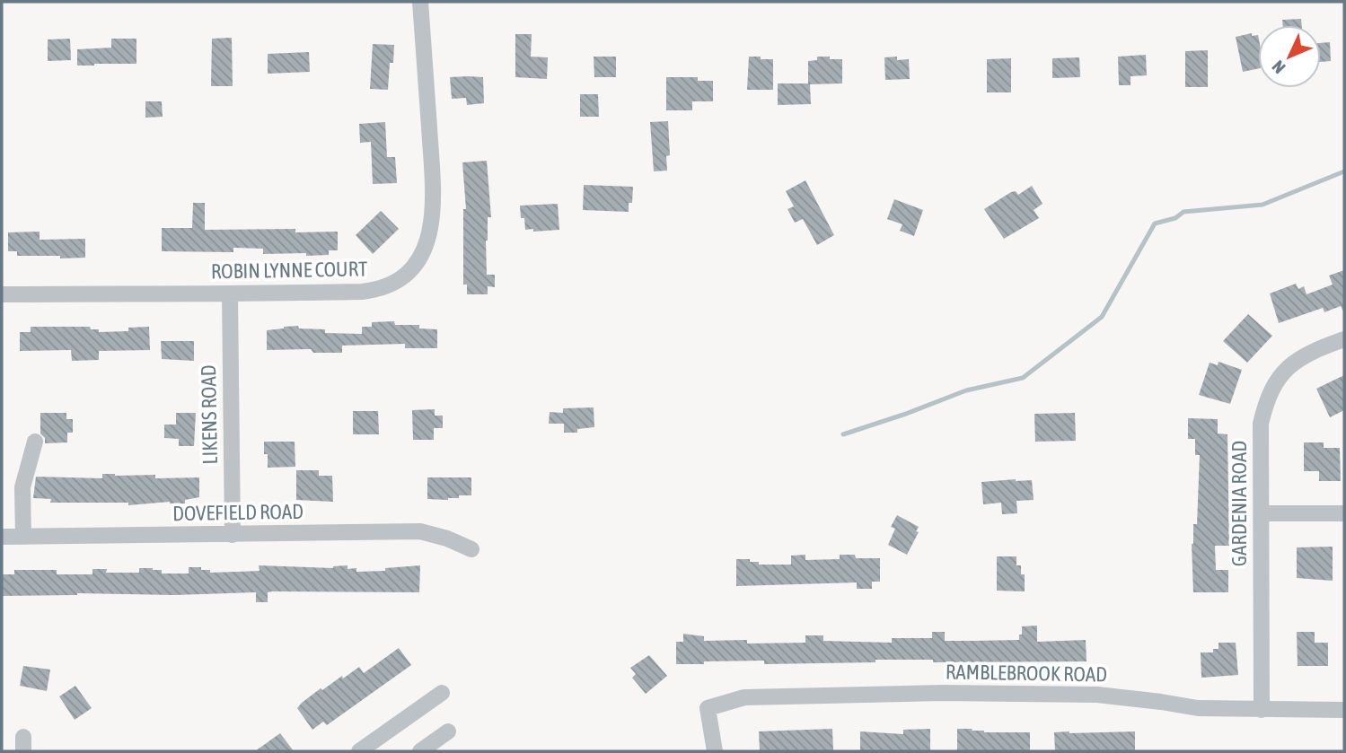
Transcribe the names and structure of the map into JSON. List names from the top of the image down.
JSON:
{
  "streets": {
    "street": [
      "ROBIN LYNNE COURT",
      "LIKENS ROAD",
      "GARDENIA ROAD",
      "DOVEFIELD ROAD",
      "RAMBLEBROOK ROAD"
    ]
  },
  "crossings": [
    ["ROBIN LYNNE COURT", "LIKENS ROAD"],
    ["LIKENS ROAD", "DOVEFIELD ROAD"],
    ["GARDENIA ROAD", "RAMBLEBROOK ROAD"]
  ],
  "north": "bottom left"
}
